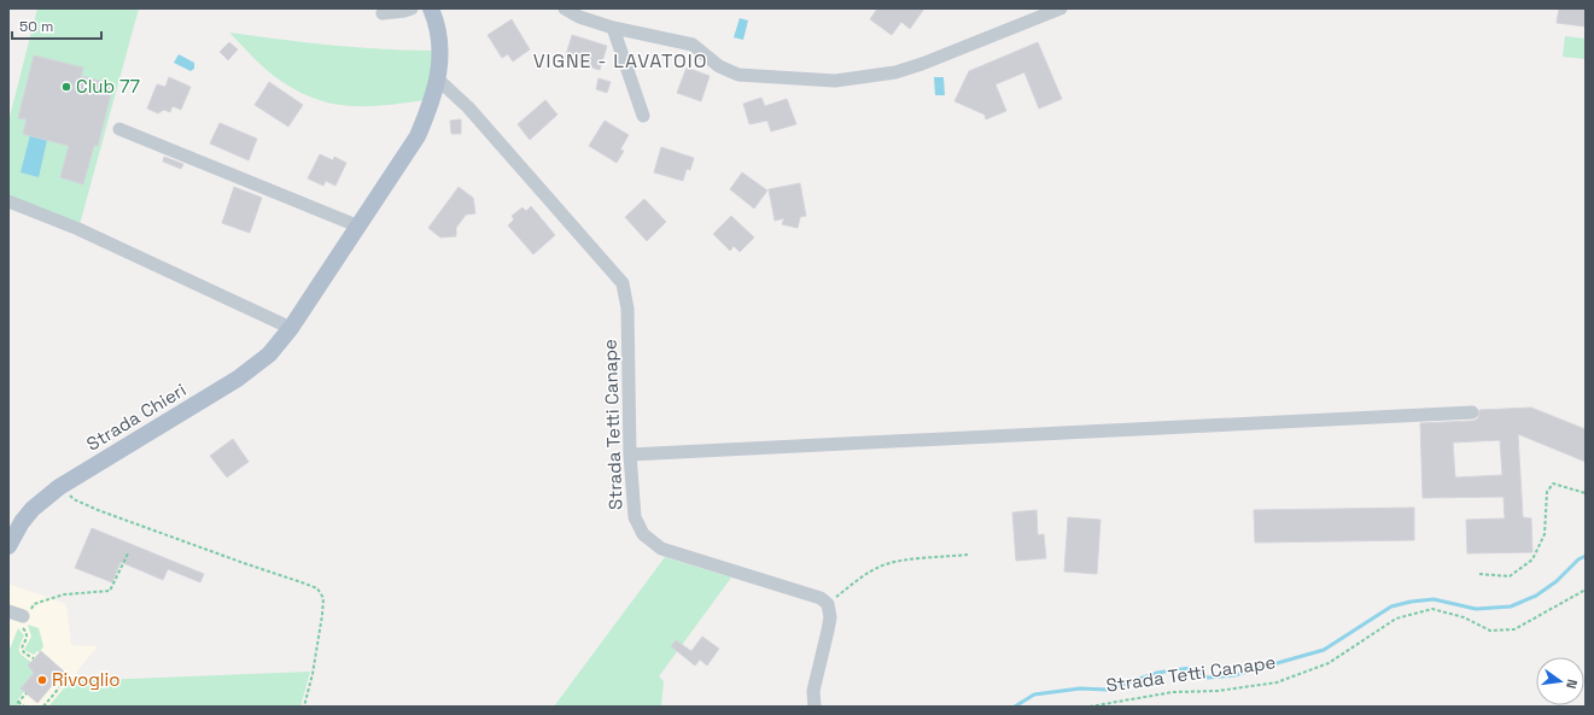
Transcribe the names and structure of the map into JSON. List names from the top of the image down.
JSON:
{
  "streets": {
    "main road": ["Strada Chieri"],
    "street": ["Strada Tetti Canape"]
  },
  "crossings": [
    ["Strada Chieri", "Strada Tetti Canape"]
  ],
  "districts": ["VIGNE - LAVATOIO"],
  "places": ["Club 77", "Rivoglio"],
  "scale_bar": "50 m",
  "north": "right"
}
